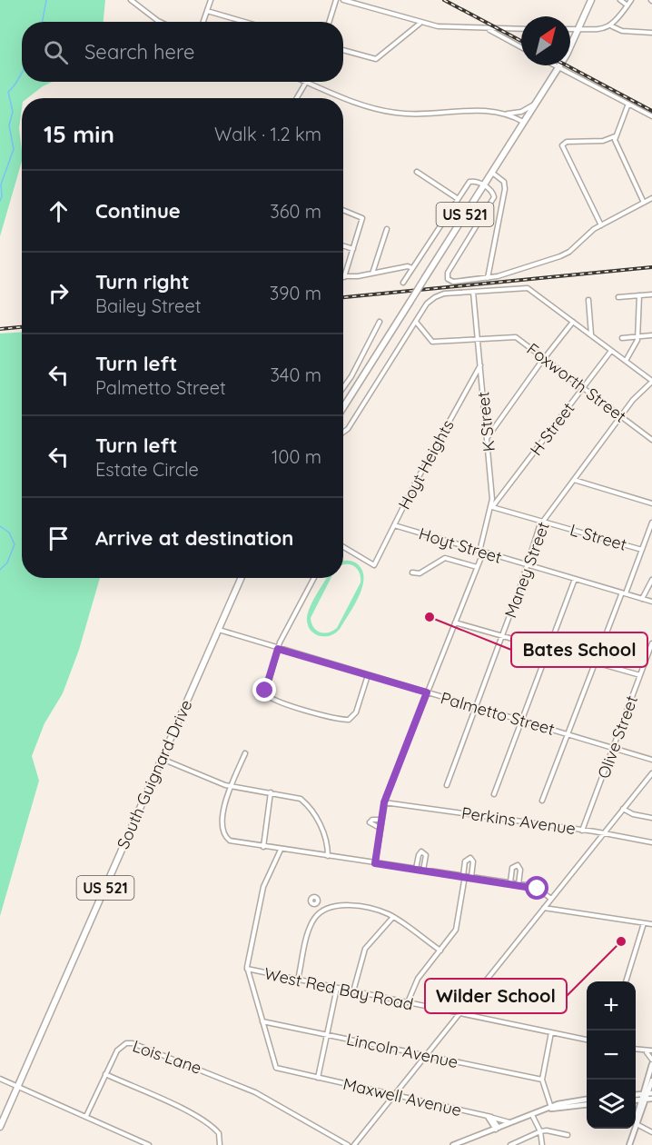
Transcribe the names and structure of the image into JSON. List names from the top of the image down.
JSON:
{
  "streets": {
    "highway": ["US 521", "South Guignard Drive"],
    "street": [
      "Foxworth Street",
      "K Street",
      "H Street",
      "Hoyt Heights",
      "L Street",
      "Hoyt Street",
      "Maney Street",
      "Palmetto Street",
      "Olive Street",
      "Perkins Avenue",
      "West Red Bay Road",
      "Lincoln Avenue",
      "Lois Lane",
      "Maxwell Avenue"
    ]
  },
  "crossings": [
    ["Foxworth Street", "K Street"],
    ["Foxworth Street", "H Street"],
    ["Foxworth Street", "Maney Street"],
    ["K Street", "H Street"],
    ["K Street", "Hoyt Heights"],
    ["K Street", "L Street"],
    ["K Street", "Hoyt Street"],
    ["K Street", "Palmetto Street"],
    ["K Street", "Perkins Avenue"],
    ["H Street", "L Street"],
    ["Hoyt Heights", "Hoyt Street"],
    ["L Street", "Maney Street"],
    ["Hoyt Street", "Maney Street"],
    ["Maney Street", "Palmetto Street"],
    ["Palmetto Street", "Olive Street"],
    ["Palmetto Street", "South Guignard Drive"],
    ["Olive Street", "Perkins Avenue"],
    ["Lincoln Avenue", "Maxwell Avenue"]
  ],
  "places": ["Bates School", "Wilder School"],
  "north": "top right",
  "page": {
    "search": "Search here",
    "heading": ["15 min", "Walk · 1.2 km"],
    "list": [
      ["Continue", "360 m"],
      ["Turn right", "Bailey Street", "390 m"],
      ["Turn left", "Palmetto Street", "340 m"],
      ["Turn left", "Estate Circle", "100 m"],
      "Arrive at destination"
    ],
    "map_buttons": ["+", "−"]
  }
}
